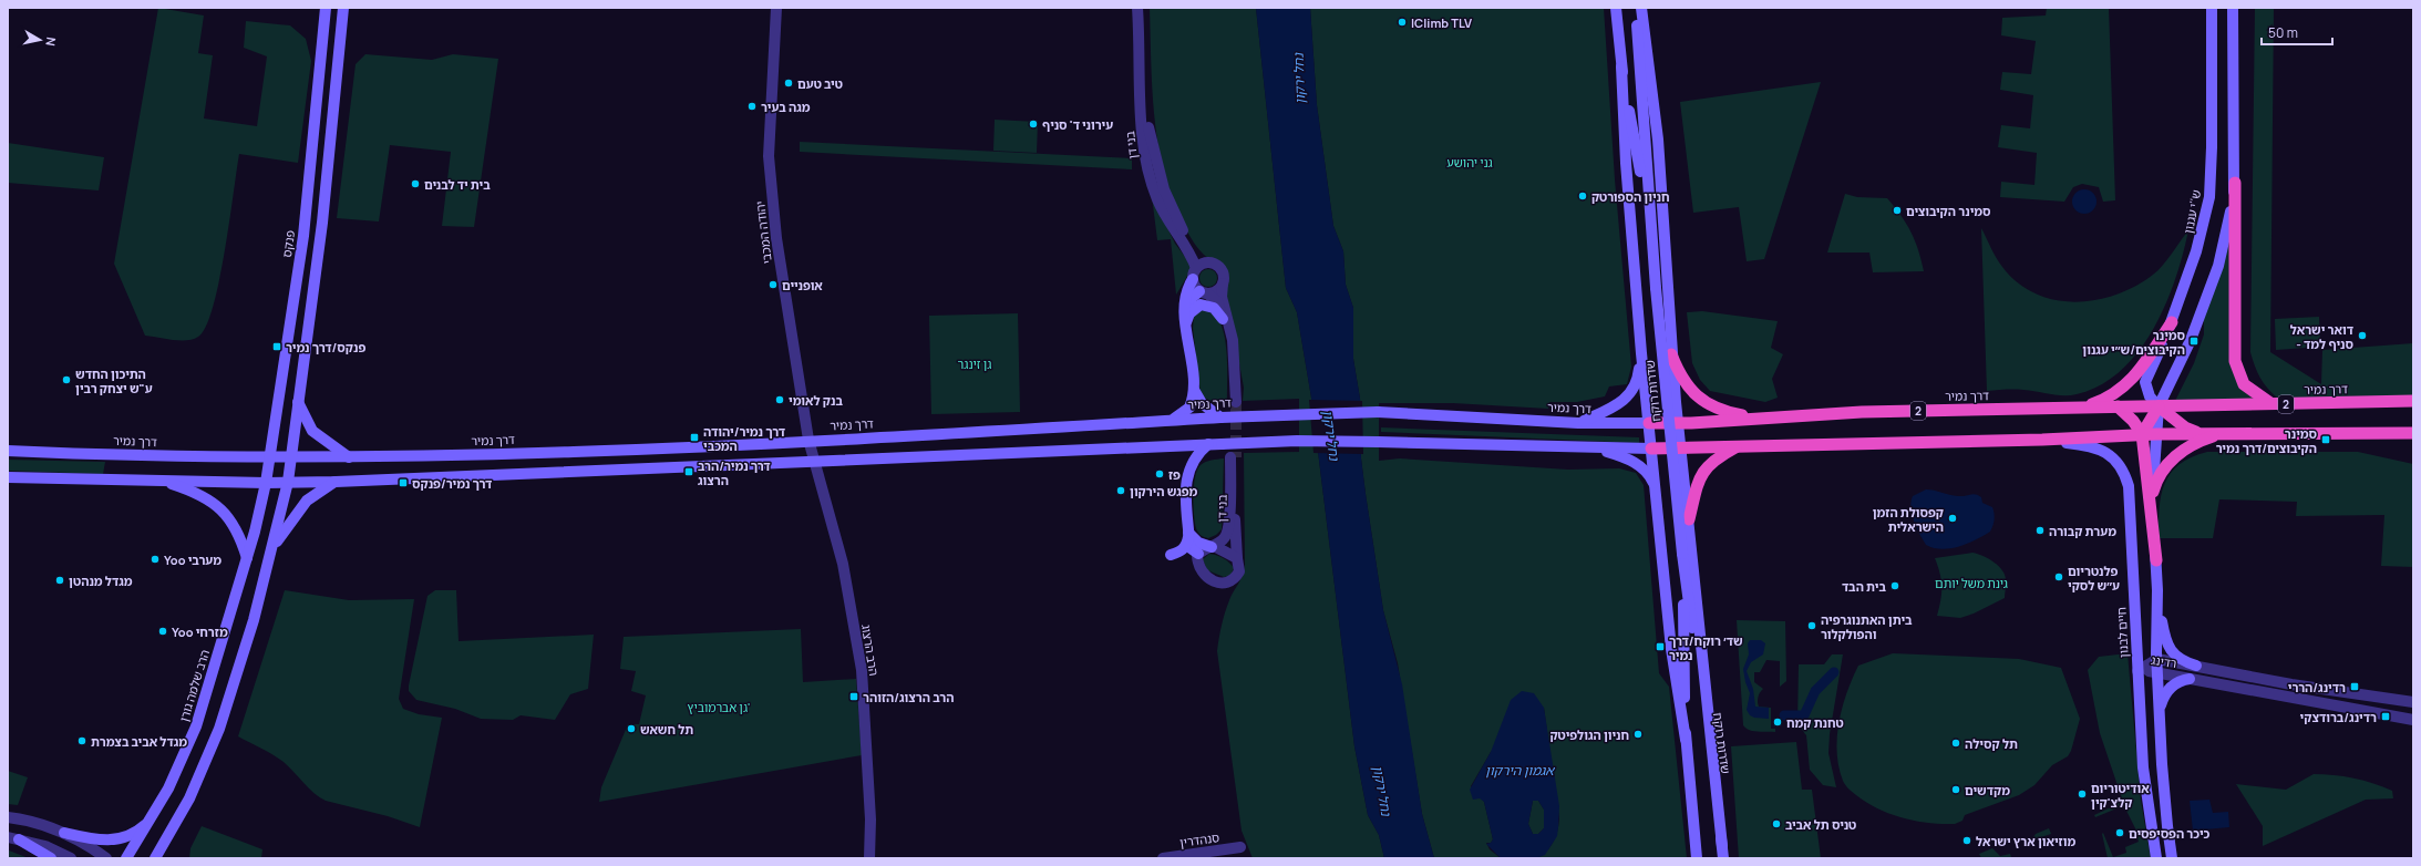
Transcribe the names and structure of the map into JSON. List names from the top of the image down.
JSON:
{
  "streets": {
    "highway": ["דרך נמיר", "2"],
    "main road": [
      "ש''י עגנון",
      "פנקס",
      "שדרות רוקח",
      "חיים לבנון",
      "הרב שלמה גורן"
    ],
    "street": [
      "בני דן",
      "יהודה המכבי",
      "הרב הרצוג",
      "רדינג",
      "סנהדרין"
    ]
  },
  "crossings": [
    ["ש''י עגנון", "דרך נמיר"],
    ["יהודה המכבי", "דרך נמיר"],
    ["יהודה המכבי", "הרב הרצוג"],
    ["פנקס", "דרך נמיר"],
    ["פנקס", "הרב שלמה גורן"],
    ["דרך נמיר", "חיים לבנון"],
    ["דרך נמיר", "הרב הרצוג"],
    ["דרך נמיר", "הרב שלמה גורן"],
    ["חיים לבנון", "רדינג"]
  ],
  "water": ["נחל ירקון", "אגמון הירקון"],
  "parks": [
    "גני יהושע",
    "גן זינגר",
    "גינת משל יותם",
    "גן אברמוביץ'"
  ],
  "places": {
    "other": [
      "IClimb TLV",
      "טיב טעם",
      "מגה בעיר",
      "עירוני ד' סניף",
      "בית יד לבנים",
      "חניון הספורטק",
      "סמינר הקיבוצים",
      "אופניים",
      "דואר ישראל - סניף למד",
      "התיכון החדש ע\"ש יצחק רבין",
      "בנק לאומי",
      "פז",
      "מפגש הירקון",
      "קפסולת הזמן הישראלית",
      "מערת קבורה",
      "Yoo מערבי",
      "פלנטריום ע״ש לסקי",
      "מגדל מנהטן",
      "בית הבד",
      "ביתן האתנוגרפיה והפולקלור",
      "Yoo מזרחי",
      "טחנת קמח",
      "תל חשאש",
      "חניון הגולפיטק",
      "מגדל אביב בצמרת",
      "תל קסילה",
      "מקדשים",
      "אודיטוריום קלצ'קין",
      "טניס תל אביב",
      "כיכר הפסיפסים",
      "מוזיאון ארץ ישראל"
    ],
    "transit": [
      "סמינר הקיבוצים/ש״י עגנון",
      "פנקס/דרך נמיר",
      "דרך נמיר/יהודה המכבי",
      "סמינר הקיבוצים/דרך נמיר",
      "דרך נמיר/הרב הרצוג",
      "דרך נמיר/פנקס",
      "שד׳ רוקח/דרך נמיר",
      "רדינג/הררי",
      "הרב הרצוג/הזוהר",
      "רדינג/ברודצקי"
    ]
  },
  "scale_bar": "50 m",
  "north": "right"
}
